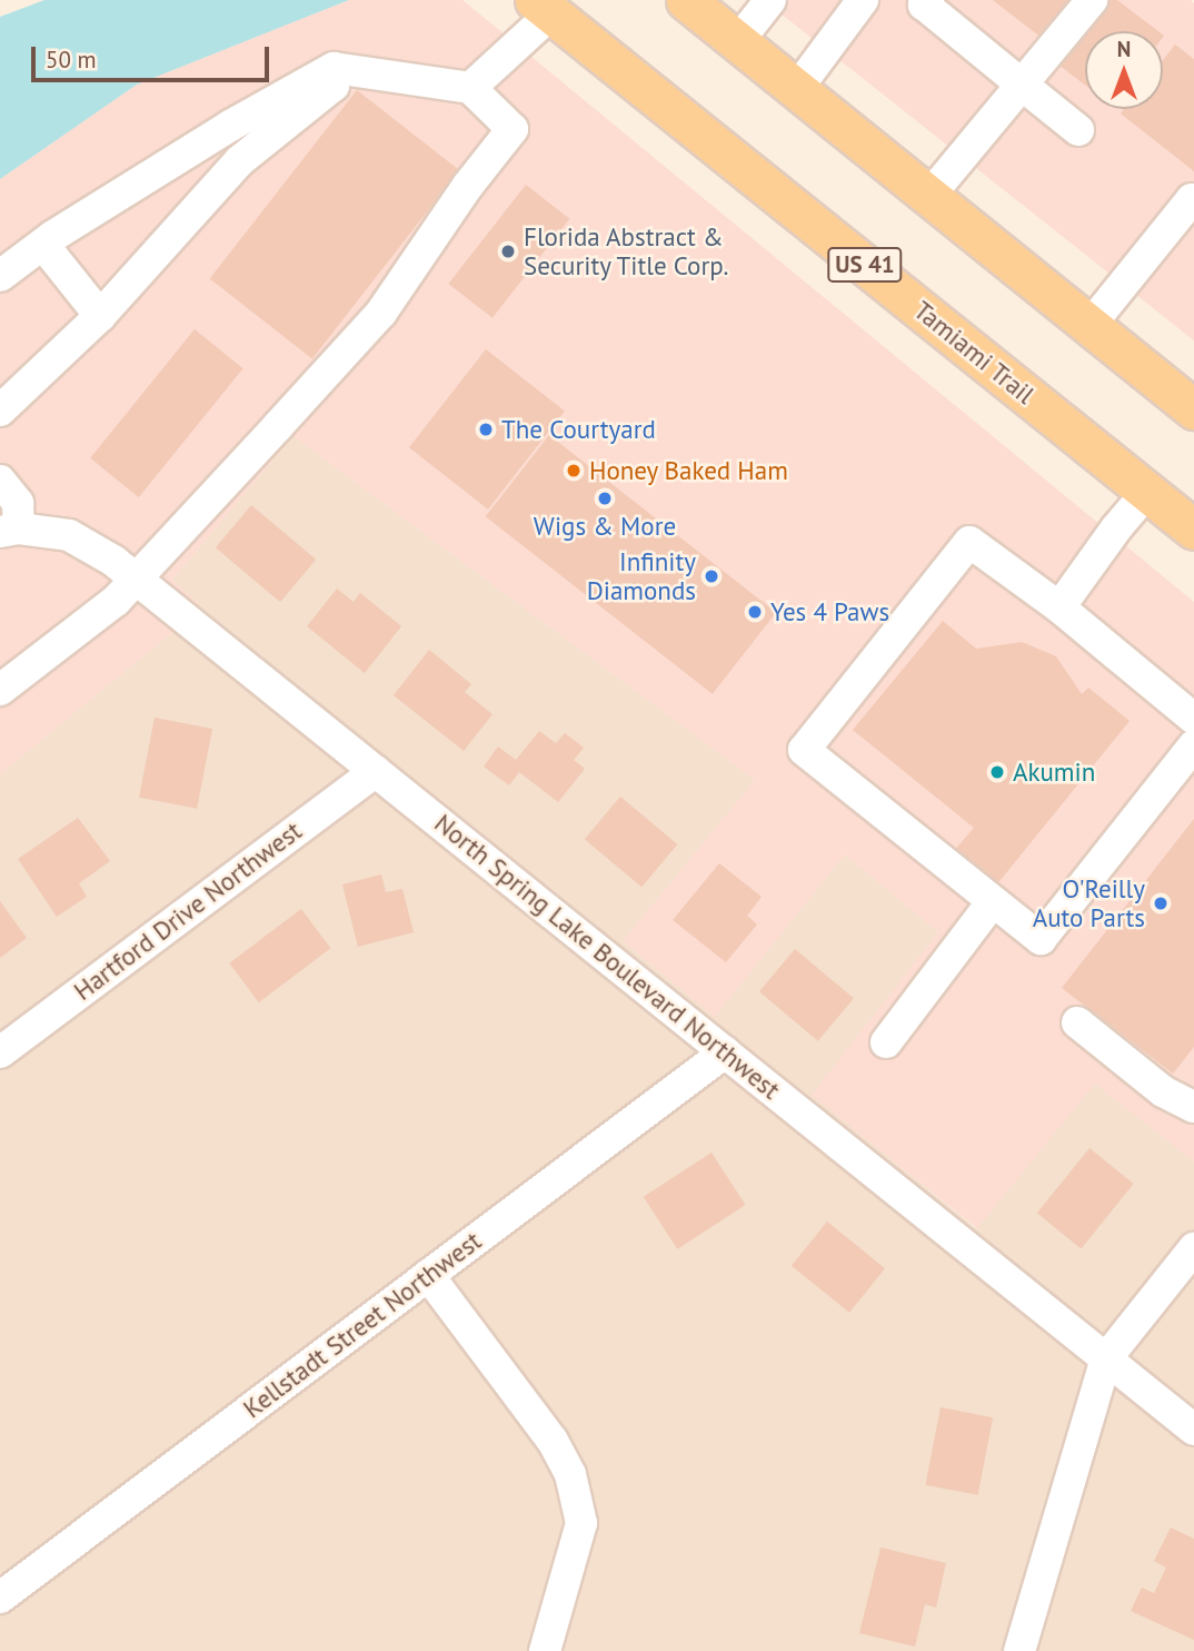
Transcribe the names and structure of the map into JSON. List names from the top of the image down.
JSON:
{
  "streets": {
    "main road": ["US 41", "Tamiami Trail"],
    "street": ["Hartford Drive Northwest", "North Spring Lake Boulevard Northwest", "Kellstadt Street Northwest"]
  },
  "crossings": [
    ["Hartford Drive Northwest", "North Spring Lake Boulevard Northwest"],
    ["North Spring Lake Boulevard Northwest", "Kellstadt Street Northwest"]
  ],
  "places": [
    "Florida Abstract & Security Title Corp.",
    "The Courtyard",
    "Honey Baked Ham",
    "Wigs & More",
    "Infinity Diamonds",
    "Yes 4 Paws",
    "Akumin",
    "O'Reilly Auto Parts"
  ],
  "scale_bar": "50 m",
  "north": "top"
}
